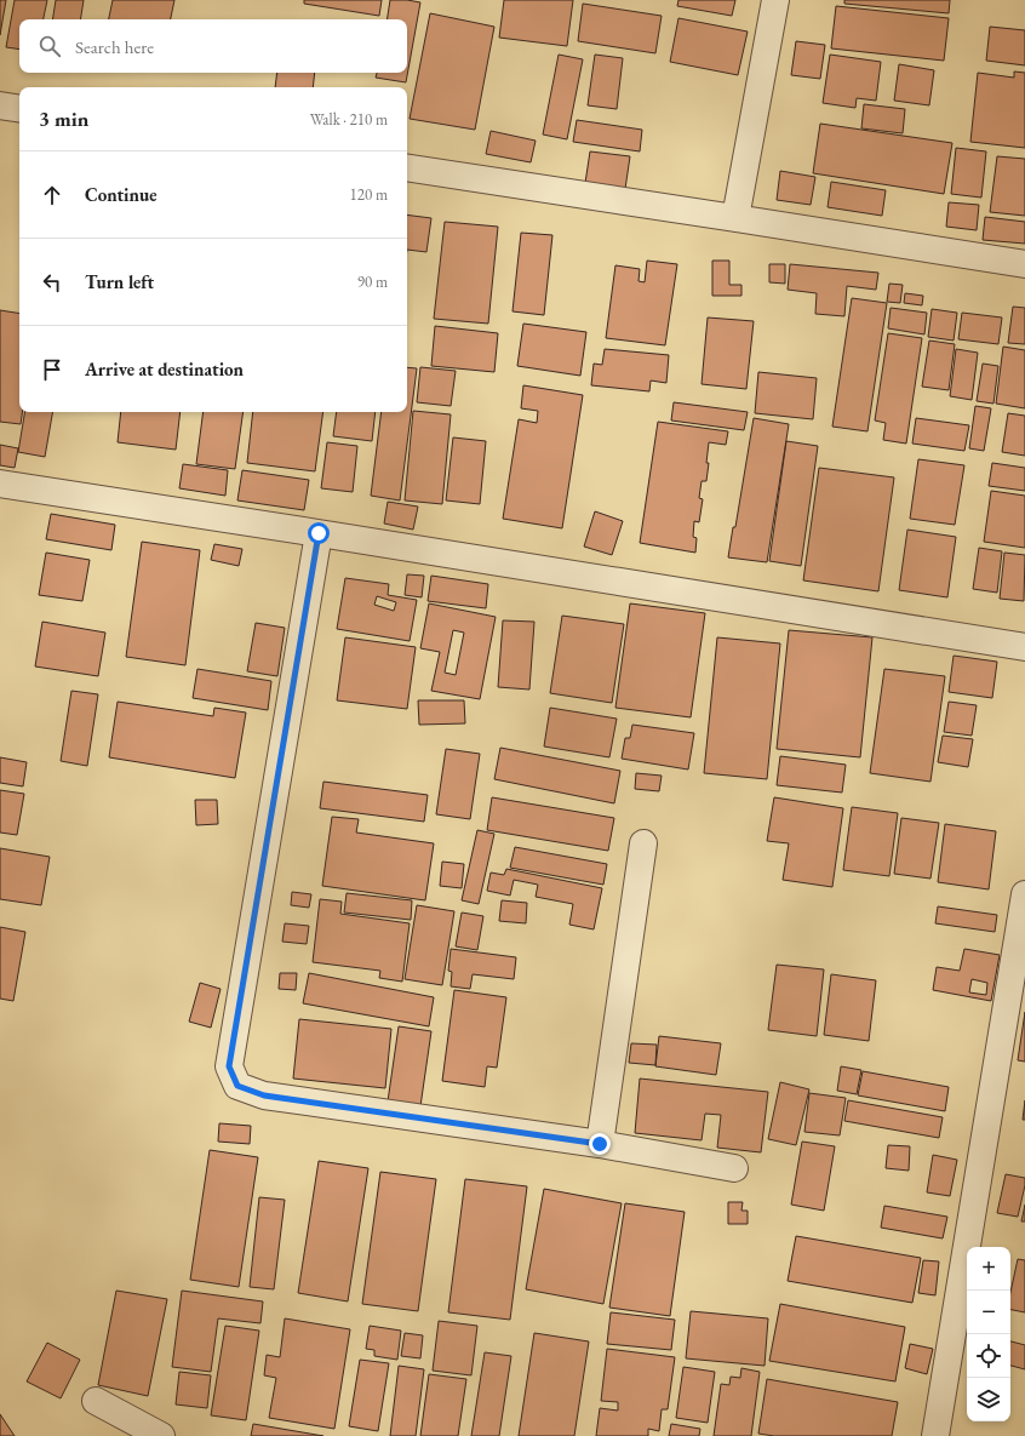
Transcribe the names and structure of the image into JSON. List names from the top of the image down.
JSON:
{
  "page": {
    "search": "Search here",
    "heading": ["3 min", "Walk · 210 m"],
    "list": [
      ["Continue", "120 m"],
      ["Turn left", "90 m"],
      "Arrive at destination"
    ],
    "map_buttons": ["+", "−"]
  }
}
